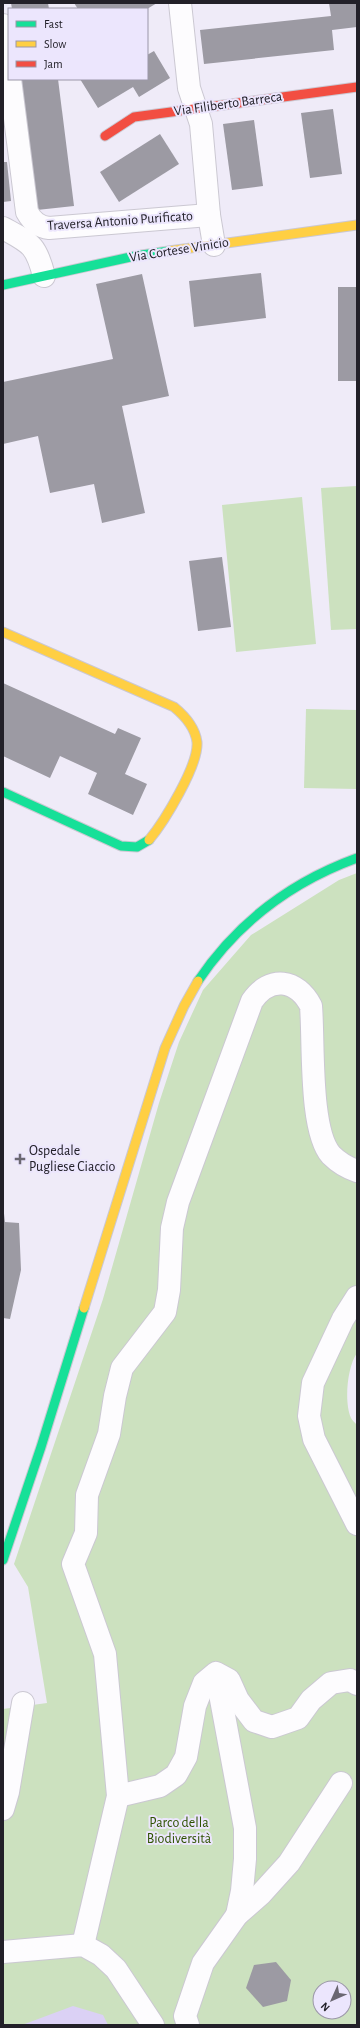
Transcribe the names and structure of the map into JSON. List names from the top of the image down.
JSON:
{
  "streets": {
    "street": ["Via Filiberto Barreca", "Traversa Antonio Purificato", "Via Cortese Vinicio"]
  },
  "crossings": [
    ["Traversa Antonio Purificato", "Via Cortese Vinicio"]
  ],
  "parks": ["Parco della Biodiversità"],
  "places": {
    "health": ["Ospedale Pugliese Ciaccio"]
  },
  "legend": ["Fast", "Slow", "Jam"],
  "north": "bottom left"
}
